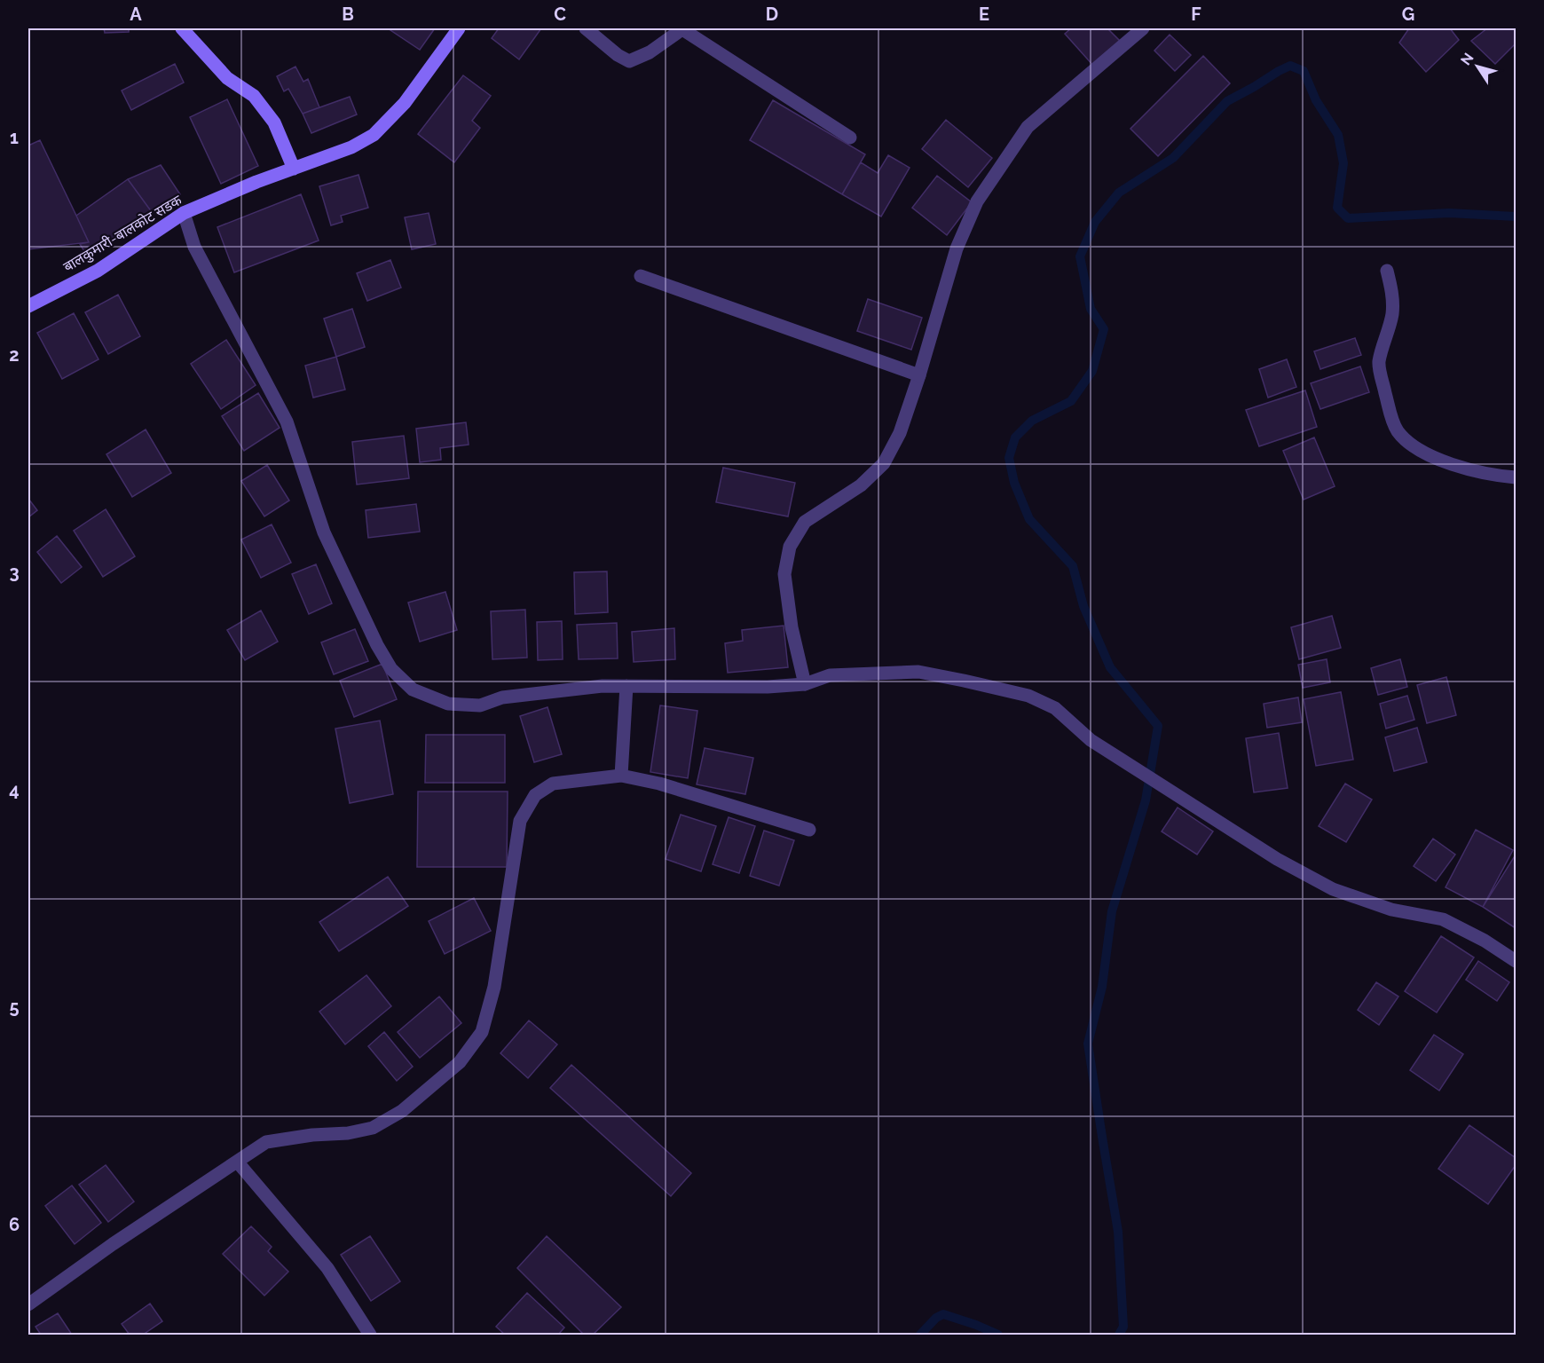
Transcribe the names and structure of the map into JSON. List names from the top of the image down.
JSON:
{
  "streets": {
    "main road": ["बालकुमारी-बालकोट सडक"]
  },
  "north": "top left",
  "grid": {
    "columns": [
      "A",
      "B",
      "C",
      "D",
      "E",
      "F",
      "G"
    ],
    "rows": [
      "1",
      "2",
      "3",
      "4",
      "5",
      "6"
    ]
  }
}
